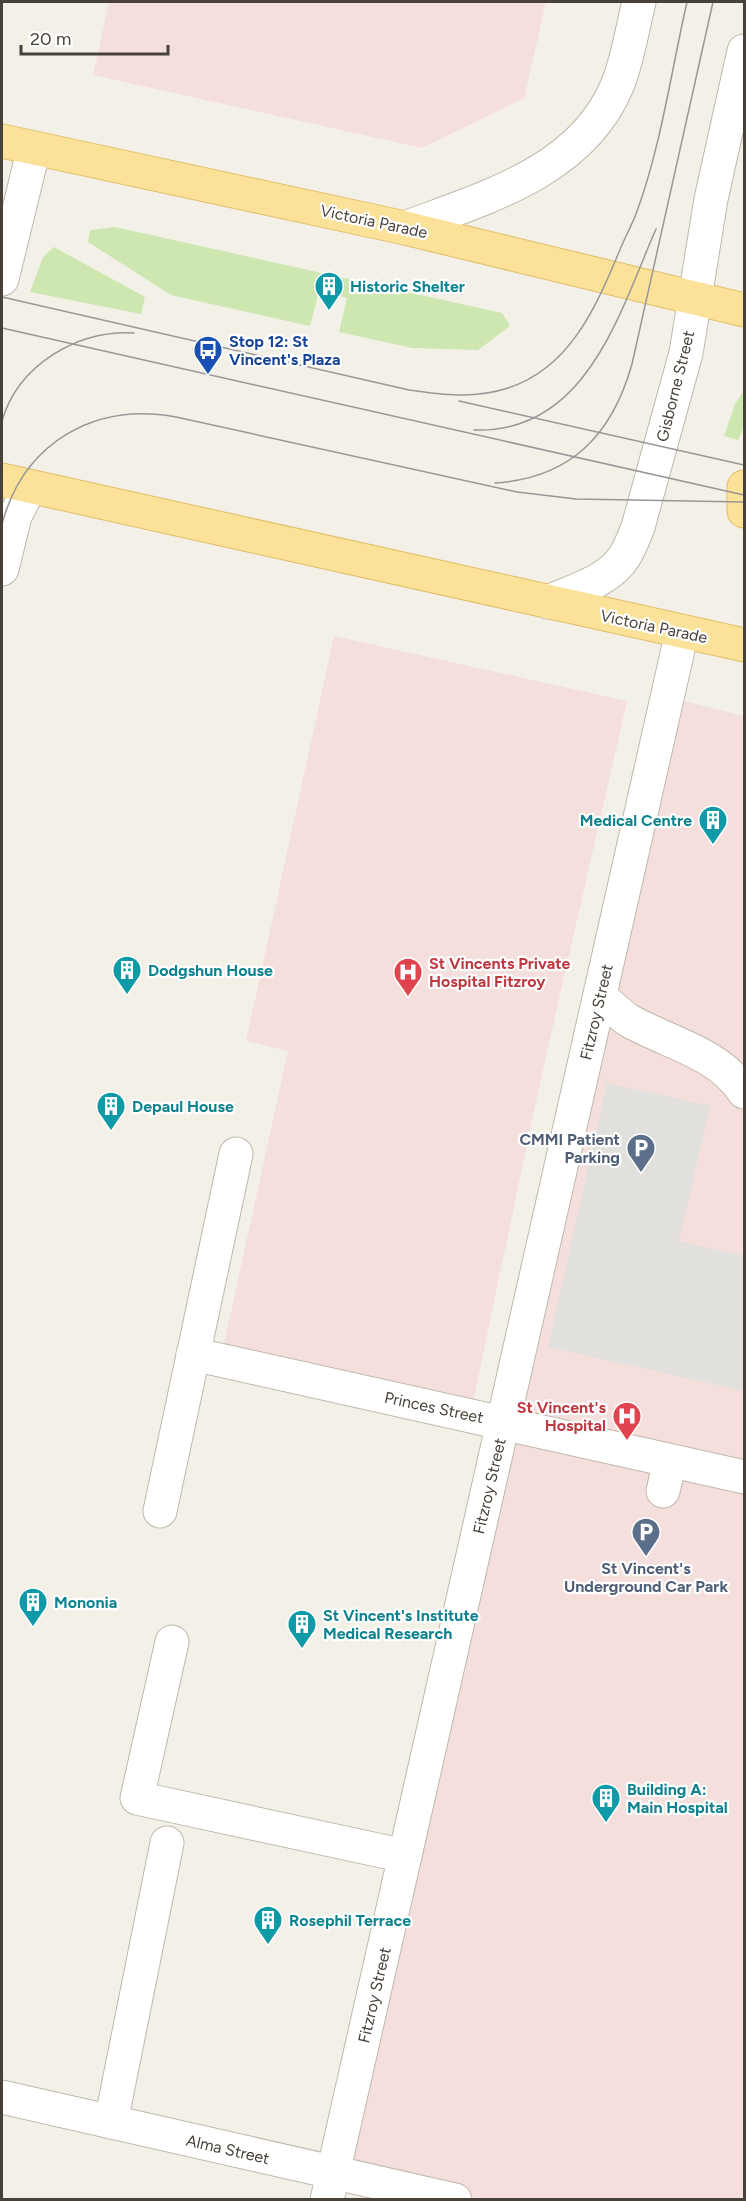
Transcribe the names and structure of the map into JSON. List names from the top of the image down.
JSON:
{
  "streets": {
    "main road": ["Victoria Parade"],
    "street": [
      "Gisborne Street",
      "Fitzroy Street",
      "Princes Street",
      "Alma Street"
    ]
  },
  "crossings": [
    ["Victoria Parade", "Gisborne Street"],
    ["Victoria Parade", "Fitzroy Street"],
    ["Fitzroy Street", "Princes Street"],
    ["Fitzroy Street", "Alma Street"]
  ],
  "places": {
    "building": [
      "Historic Shelter",
      "Medical Centre",
      "Dodgshun House",
      "Depaul House",
      "Mononia",
      "St Vincent's Institute Medical Research",
      "Building A: Main Hospital",
      "Rosephil Terrace"
    ],
    "bus stop": ["Stop 12: St Vincent's Plaza"],
    "hospital": ["St Vincents Private Hospital Fitzroy", "St Vincent's Hospital"],
    "parking": ["CMMI Patient Parking", "St Vincent's Underground Car Park"]
  },
  "scale_bar": "20 m"
}
